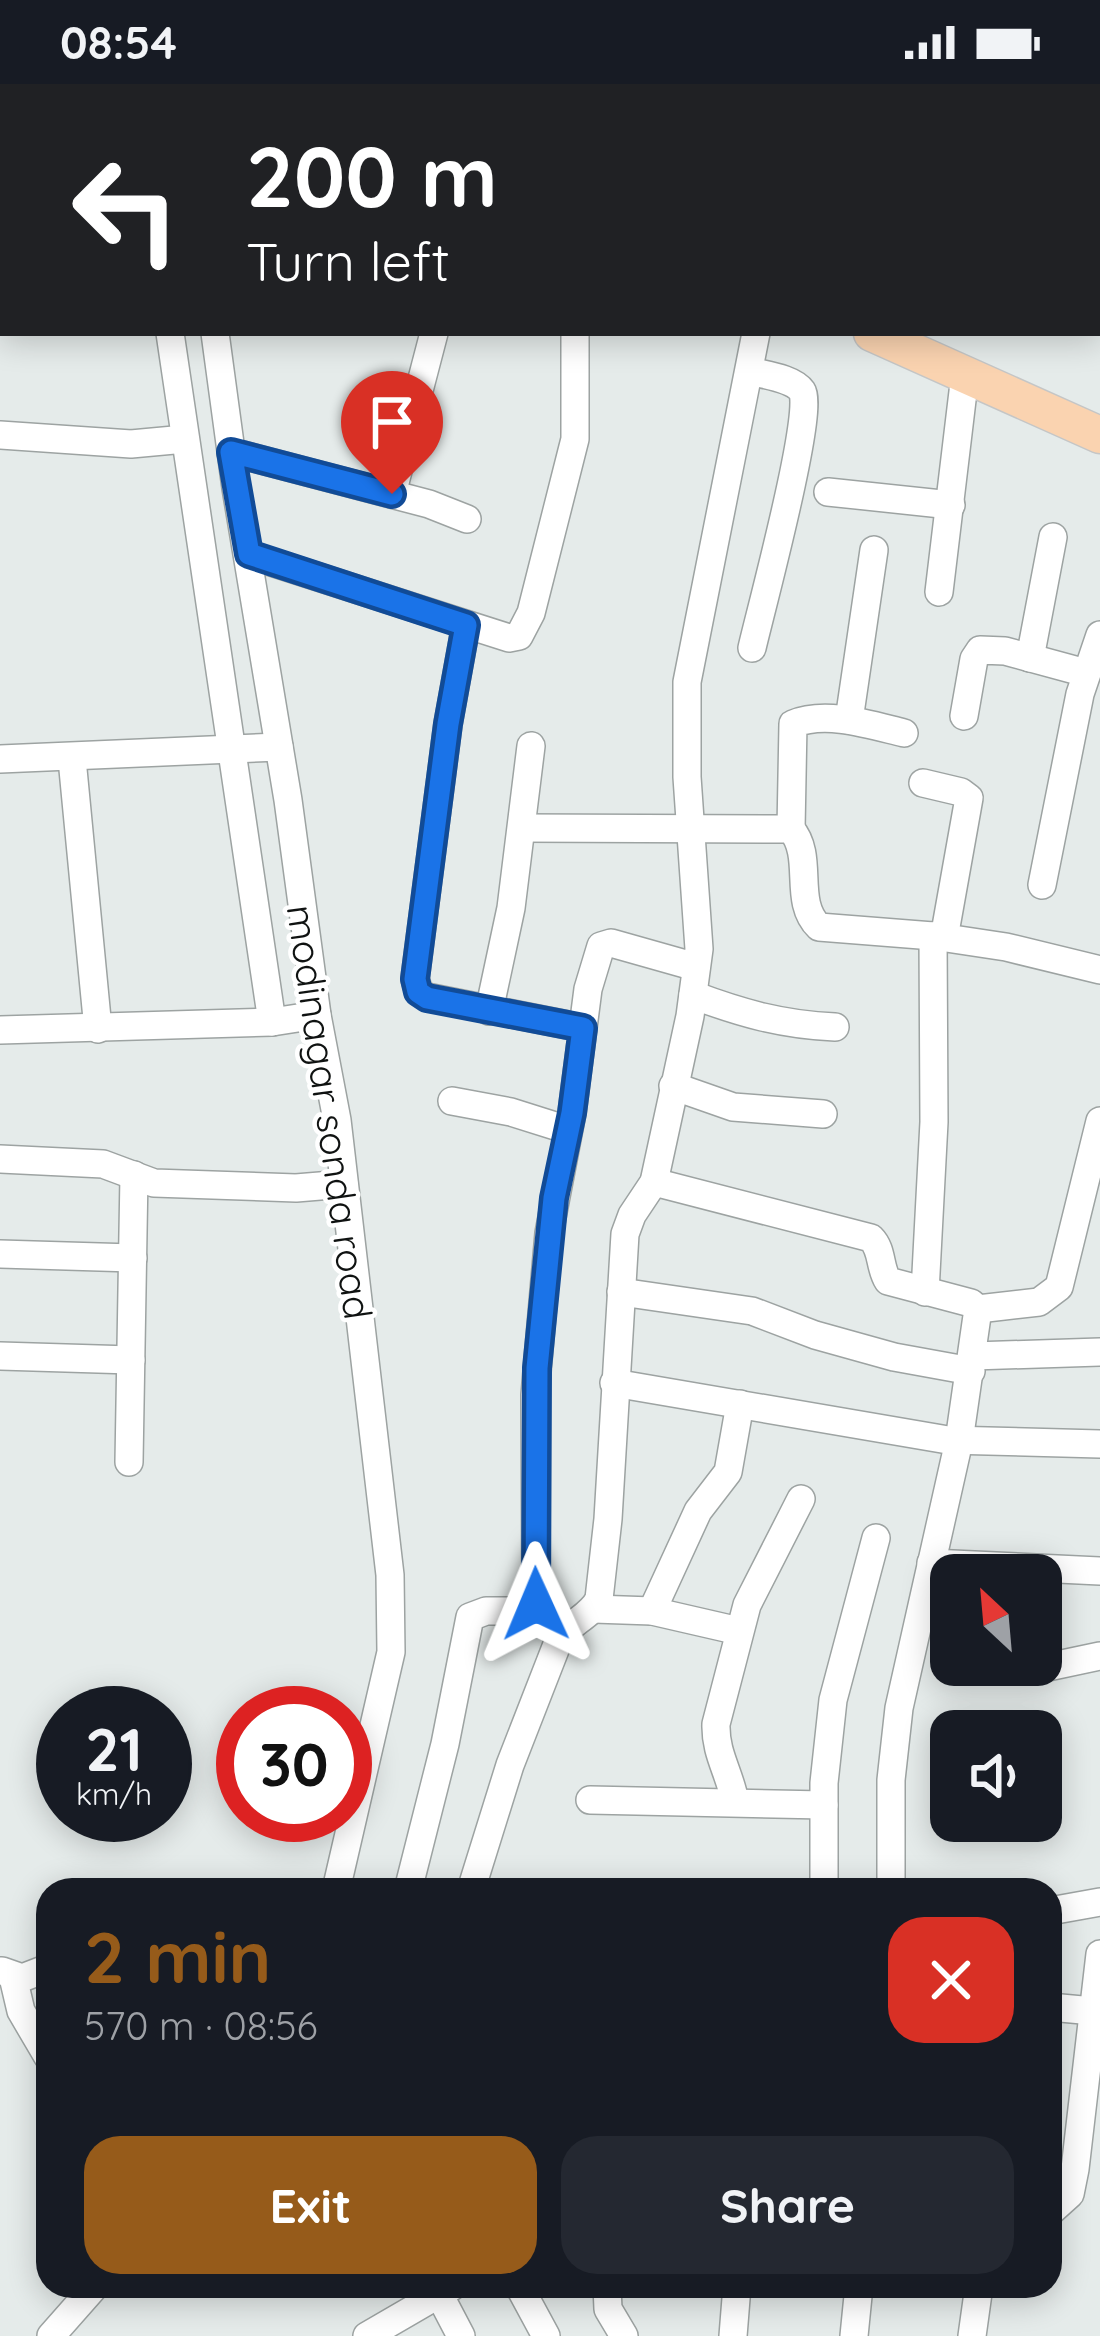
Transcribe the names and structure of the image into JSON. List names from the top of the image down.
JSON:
{
  "streets": {
    "street": ["modinagar sonda road"]
  },
  "north": "top left",
  "page": {
    "status": "08:54",
    "turn": ["200 m", "Turn left"],
    "speed": "21 km/h",
    "limit": "30",
    "heading": ["2 min", "570 m · 08:56"],
    "buttons": ["Exit", "Share"]
  }
}
